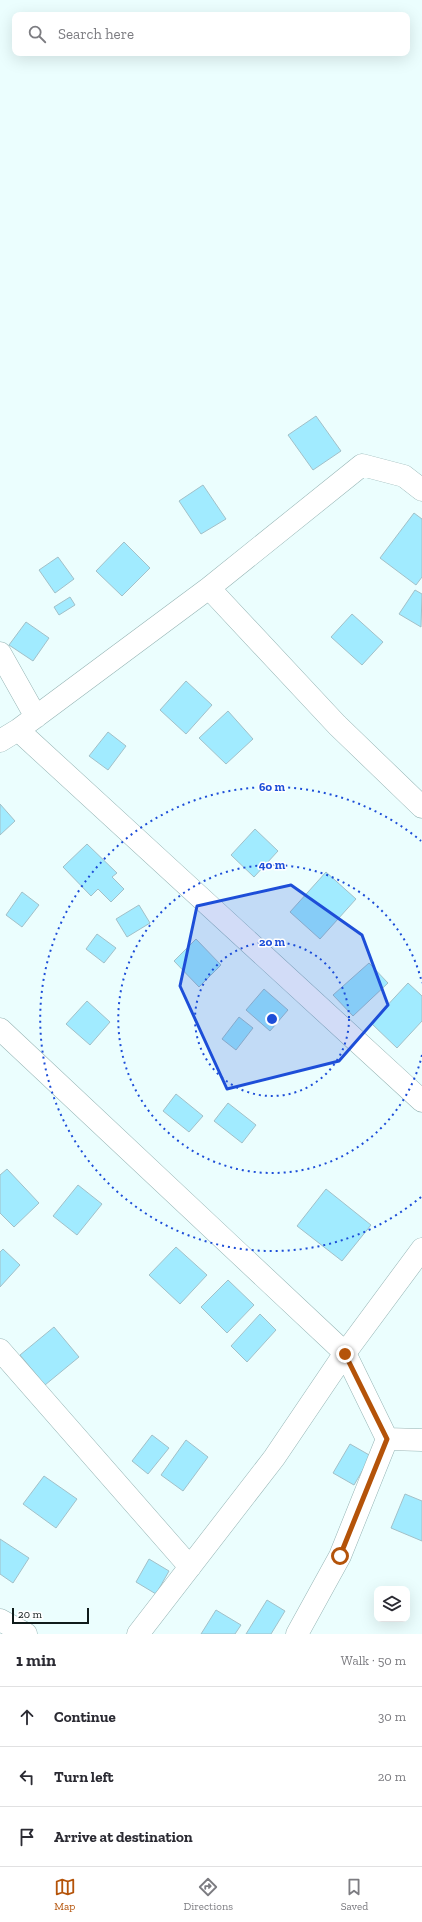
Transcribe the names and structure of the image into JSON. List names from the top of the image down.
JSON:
{
  "scale_bar": "20 m",
  "page": {
    "search": "Search here",
    "scale": "20 m",
    "heading": ["1 min", "Walk · 50 m"],
    "list": [
      ["Continue", "30 m"],
      ["Turn left", "20 m"],
      "Arrive at destination"
    ],
    "nav": ["Map", "Directions", "Saved"]
  },
  "rings": ["60 m", "40 m", "20 m"]
}
